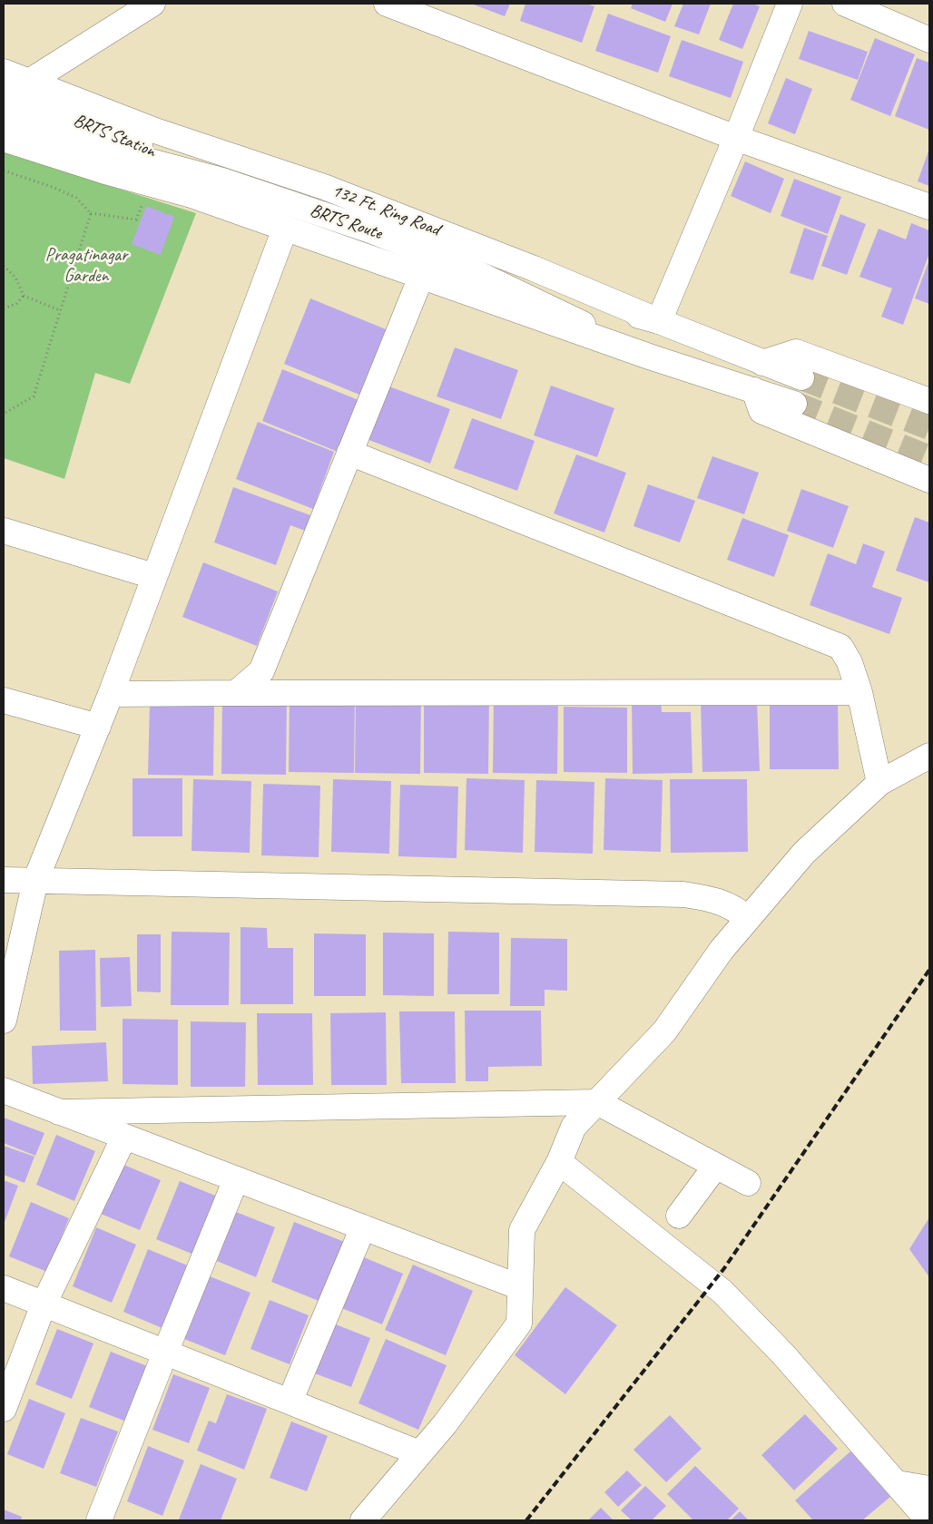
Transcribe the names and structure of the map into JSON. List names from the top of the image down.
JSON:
{
  "streets": {
    "street": ["BRTS Station", "132 Ft. Ring Road", "BRTS Route"]
  },
  "crossings": [
    ["BRTS Station", "BRTS Route"],
    ["132 Ft. Ring Road", "BRTS Route"]
  ],
  "parks": ["Pragatinagar Garden"]
}
